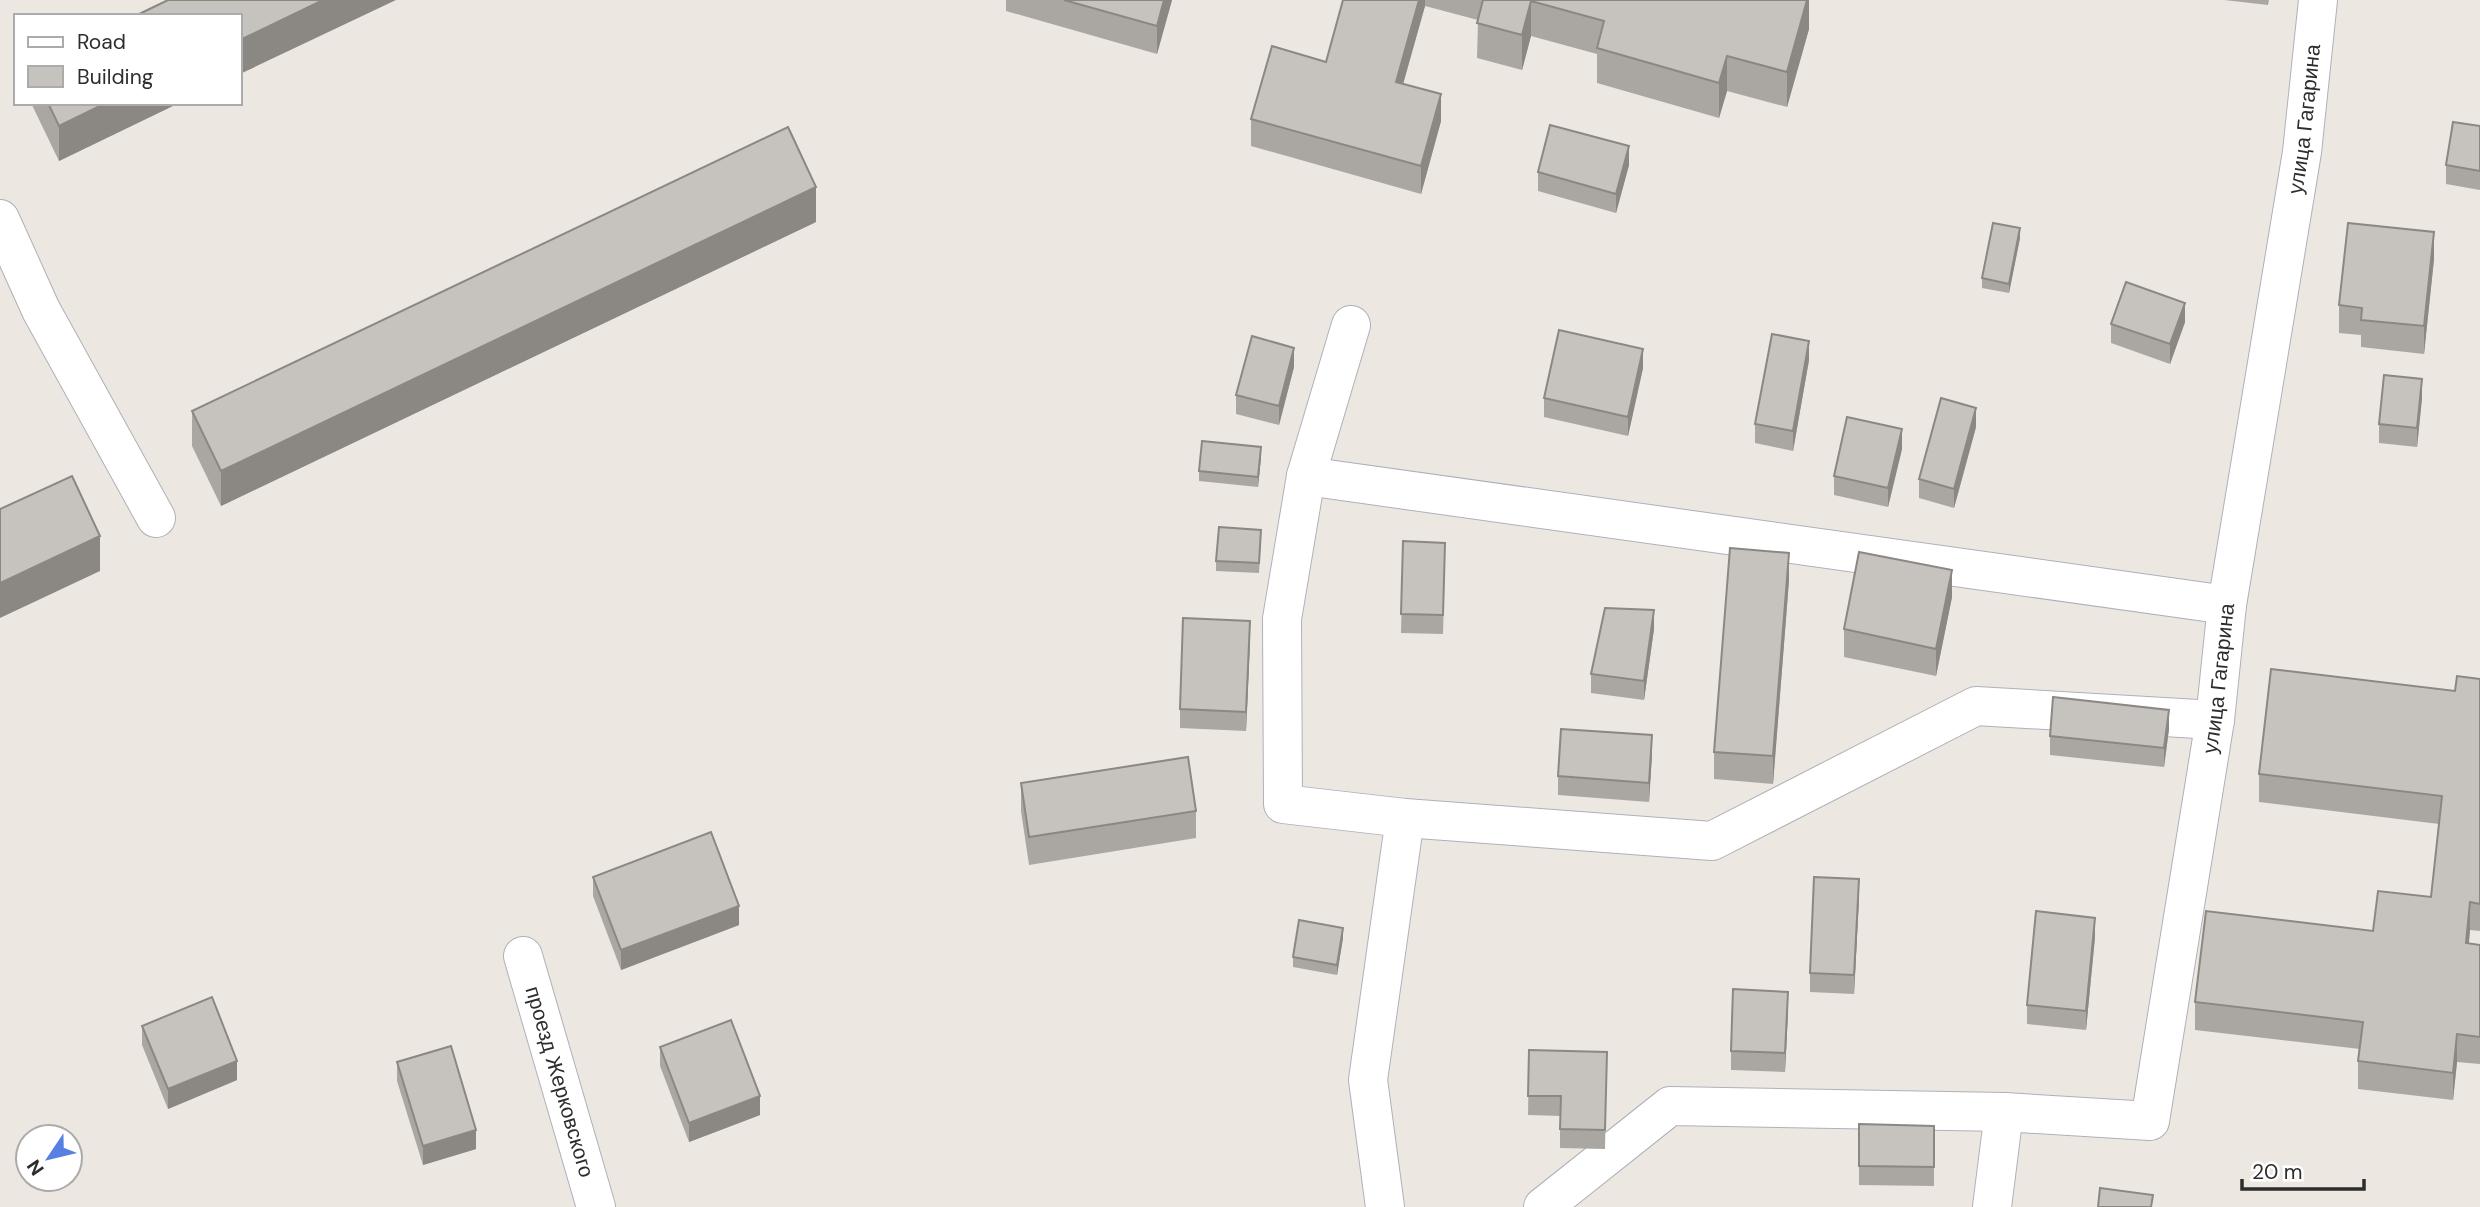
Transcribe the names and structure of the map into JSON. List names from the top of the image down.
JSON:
{
  "streets": {
    "street": ["улица Гагарина", "проезд Жерковского"]
  },
  "legend": ["Road", "Building"],
  "scale_bar": "20 m",
  "north": "bottom left"
}
